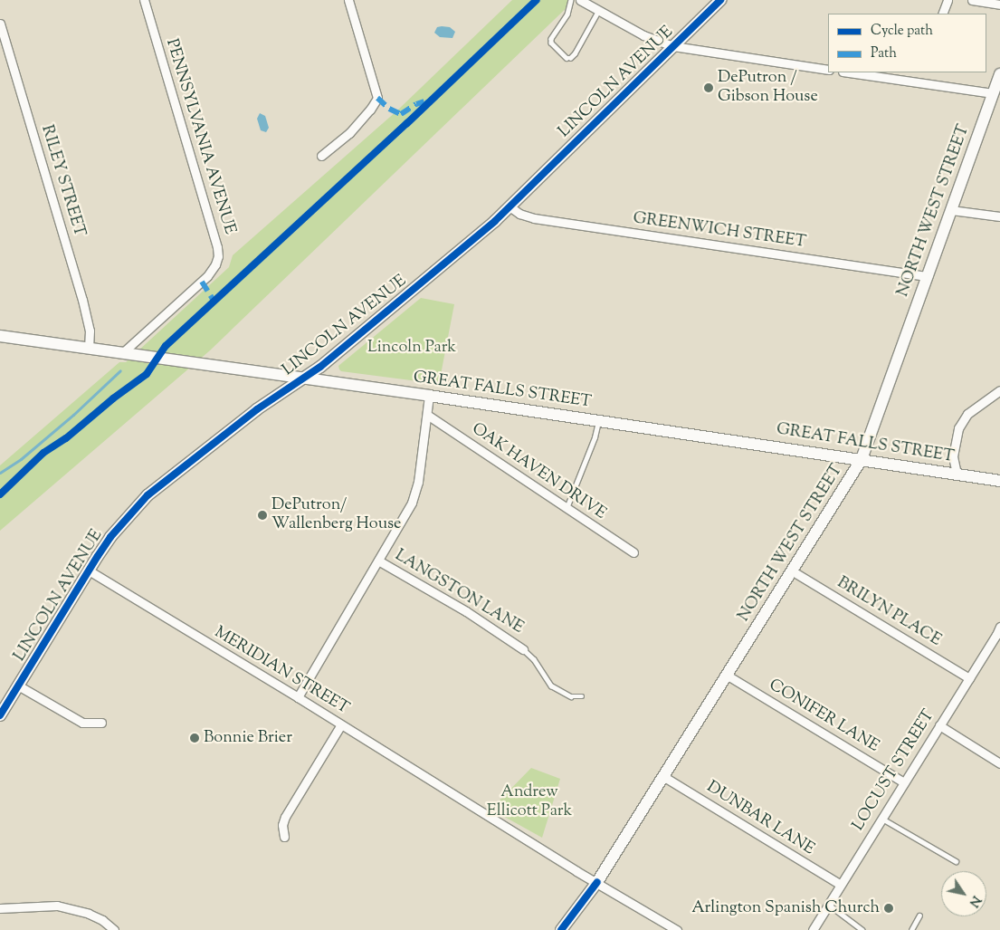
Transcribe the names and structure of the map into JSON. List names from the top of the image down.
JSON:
{
  "streets": {
    "main road": ["LINCOLN AVENUE", "NORTH WEST STREET", "GREAT FALLS STREET"],
    "street": [
      "PENNSYLVANIA AVENUE",
      "RILEY STREET",
      "GREENWICH STREET",
      "OAK HAVEN DRIVE",
      "LANGSTON LANE",
      "BRILYN PLACE",
      "MERIDIAN STREET",
      "CONIFER LANE",
      "LOCUST STREET",
      "DUNBAR LANE"
    ]
  },
  "crossings": [
    ["LINCOLN AVENUE", "GREENWICH STREET"],
    ["LINCOLN AVENUE", "GREAT FALLS STREET"],
    ["LINCOLN AVENUE", "MERIDIAN STREET"],
    ["PENNSYLVANIA AVENUE", "GREAT FALLS STREET"],
    ["RILEY STREET", "GREAT FALLS STREET"],
    ["NORTH WEST STREET", "GREENWICH STREET"],
    ["NORTH WEST STREET", "GREAT FALLS STREET"],
    ["NORTH WEST STREET", "BRILYN PLACE"],
    ["NORTH WEST STREET", "MERIDIAN STREET"],
    ["NORTH WEST STREET", "CONIFER LANE"],
    ["NORTH WEST STREET", "DUNBAR LANE"],
    ["BRILYN PLACE", "LOCUST STREET"],
    ["CONIFER LANE", "LOCUST STREET"],
    ["LOCUST STREET", "DUNBAR LANE"]
  ],
  "parks": ["Lincoln Park", "Andrew Ellicott Park"],
  "places": [
    "DePutron / Gibson House",
    "DePutron/ Wallenberg House",
    "Bonnie Brier",
    "Arlington Spanish Church"
  ],
  "legend": ["Cycle path", "Path"],
  "north": "bottom right"
}
